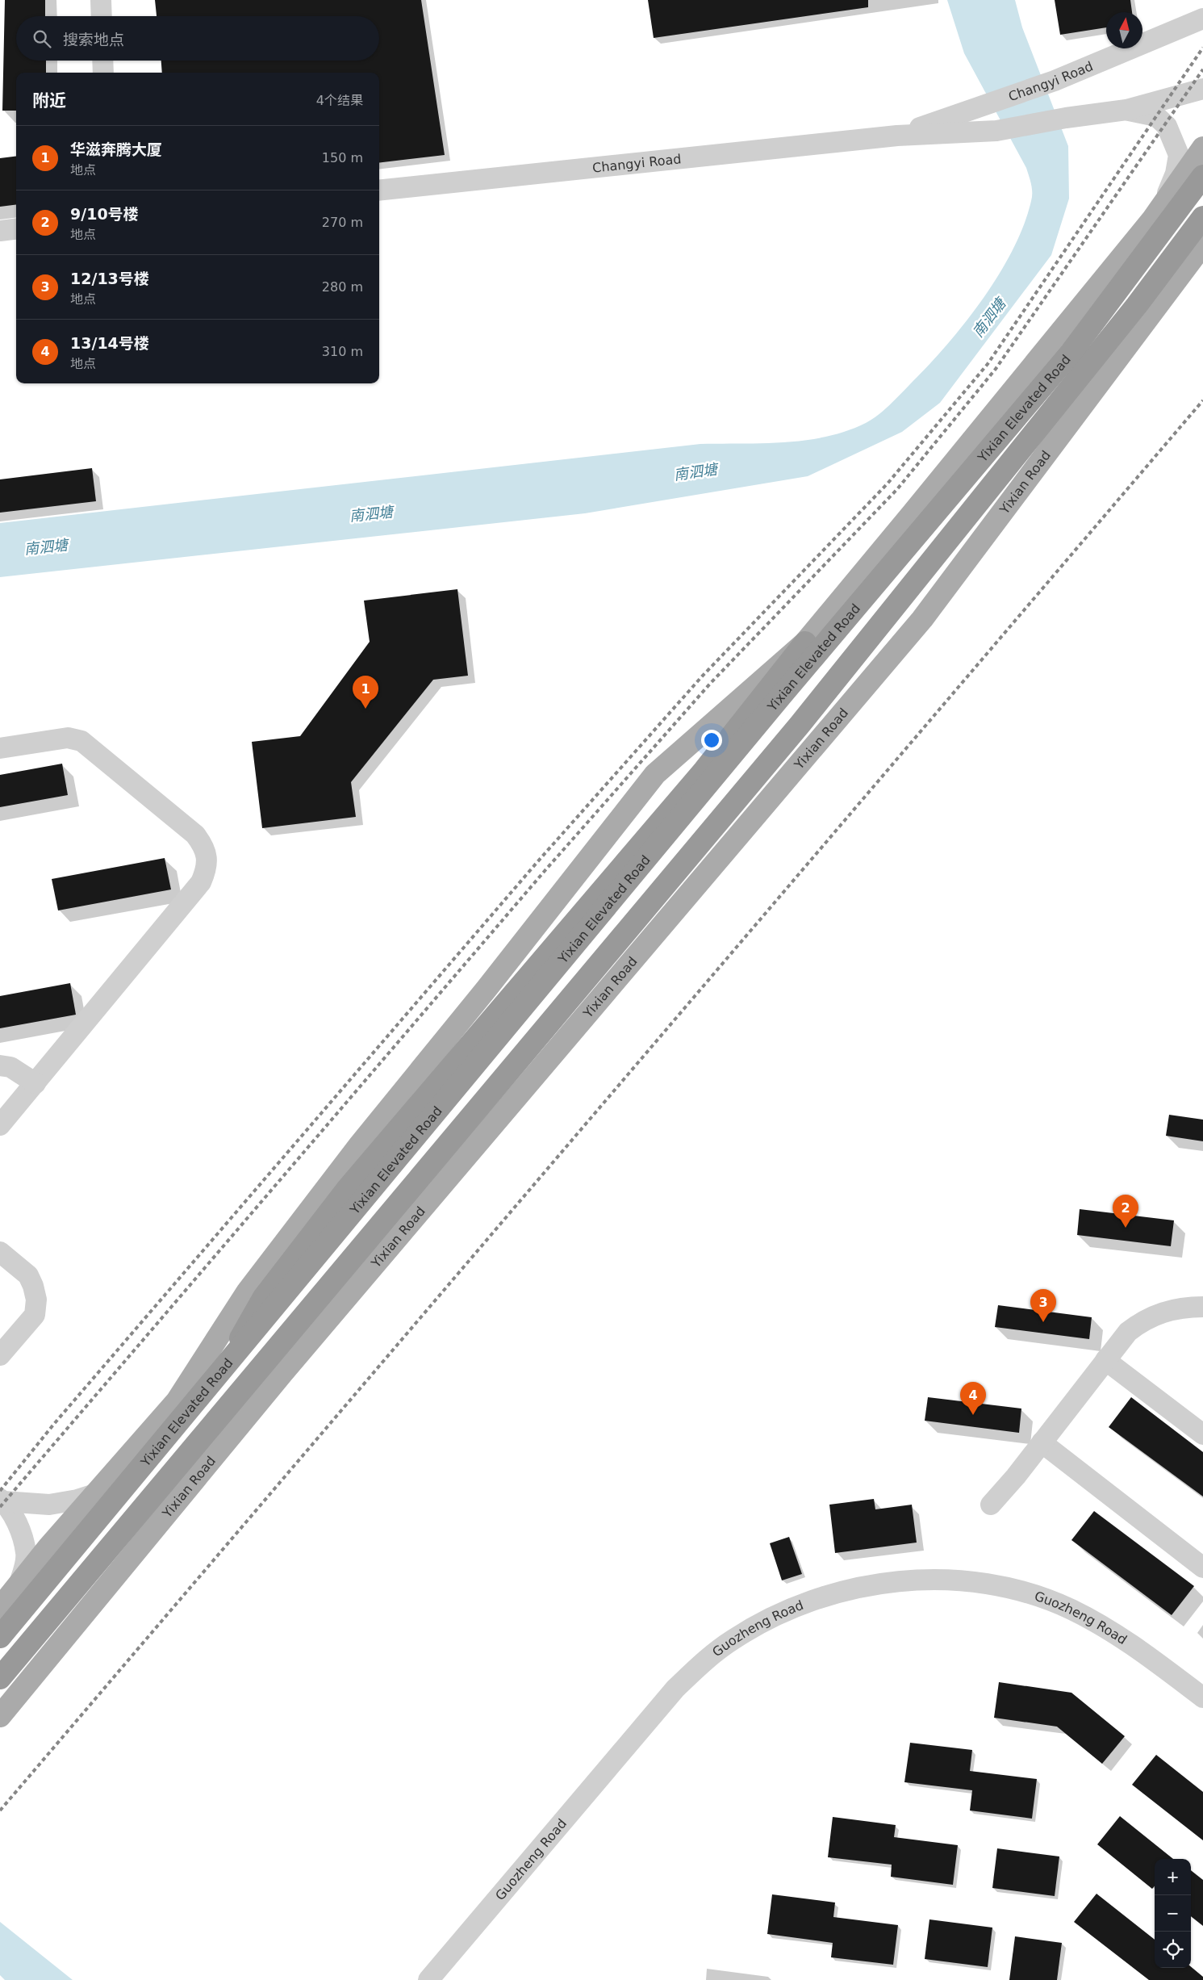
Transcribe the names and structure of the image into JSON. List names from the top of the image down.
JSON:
{
  "streets": {
    "highway": ["Yixian Elevated Road"],
    "main road": ["Yixian Road"],
    "street": ["Changyi Road", "Guozheng Road"]
  },
  "water": ["南泗塘"],
  "north": "top",
  "page": {
    "search": "搜索地点",
    "heading": ["附近", "4个结果"],
    "list": [
      {
        "mark": "1",
        "name": "华滋奔腾大厦",
        "note": "地点",
        "value": "150 m"
      },
      {
        "mark": "2",
        "name": "9/10号楼",
        "note": "地点",
        "value": "270 m"
      },
      {
        "mark": "3",
        "name": "12/13号楼",
        "note": "地点",
        "value": "280 m"
      },
      {
        "mark": "4",
        "name": "13/14号楼",
        "note": "地点",
        "value": "310 m"
      }
    ],
    "pins": [
      "1",
      "2",
      "3",
      "4"
    ],
    "map_buttons": ["+", "−"]
  }
}
